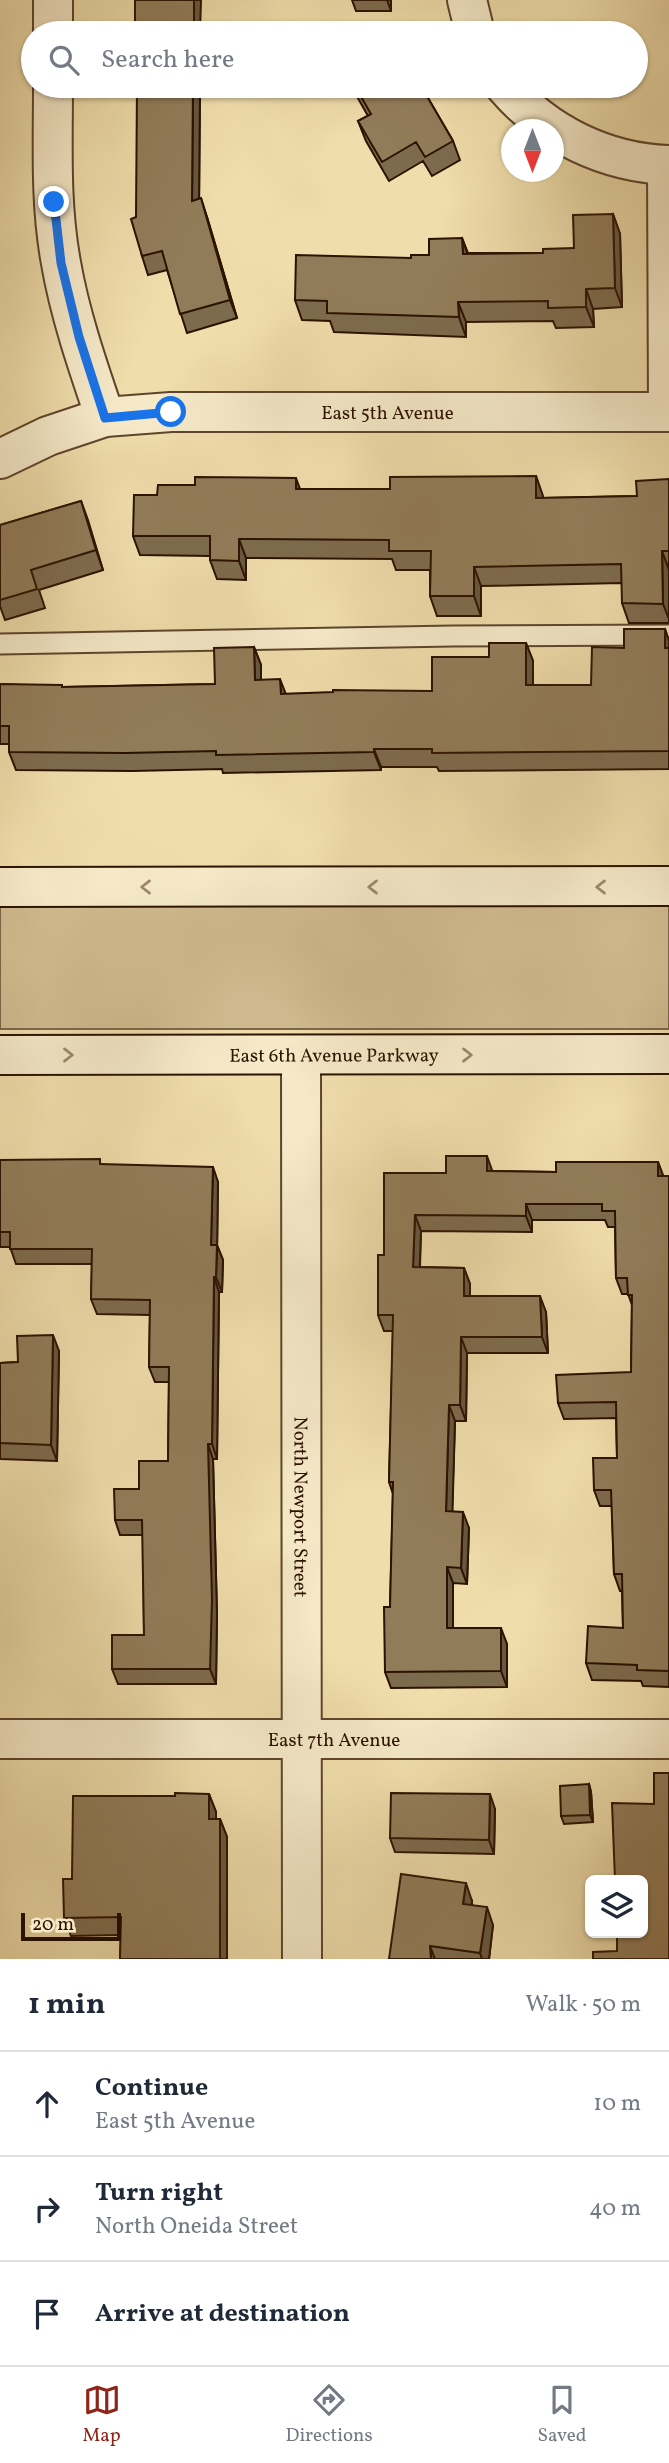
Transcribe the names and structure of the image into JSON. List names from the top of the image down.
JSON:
{
  "streets": {
    "street": [
      "East 5th Avenue",
      "East 6th Avenue Parkway",
      "North Newport Street",
      "East 7th Avenue"
    ]
  },
  "crossings": [
    ["East 6th Avenue Parkway", "North Newport Street"],
    ["North Newport Street", "East 7th Avenue"]
  ],
  "scale_bar": "20 m",
  "north": "bottom",
  "page": {
    "search": "Search here",
    "scale": "20 m",
    "heading": ["1 min", "Walk · 50 m"],
    "list": [
      ["Continue", "East 5th Avenue", "10 m"],
      ["Turn right", "North Oneida Street", "40 m"],
      "Arrive at destination"
    ],
    "nav": ["Map", "Directions", "Saved"]
  }
}
